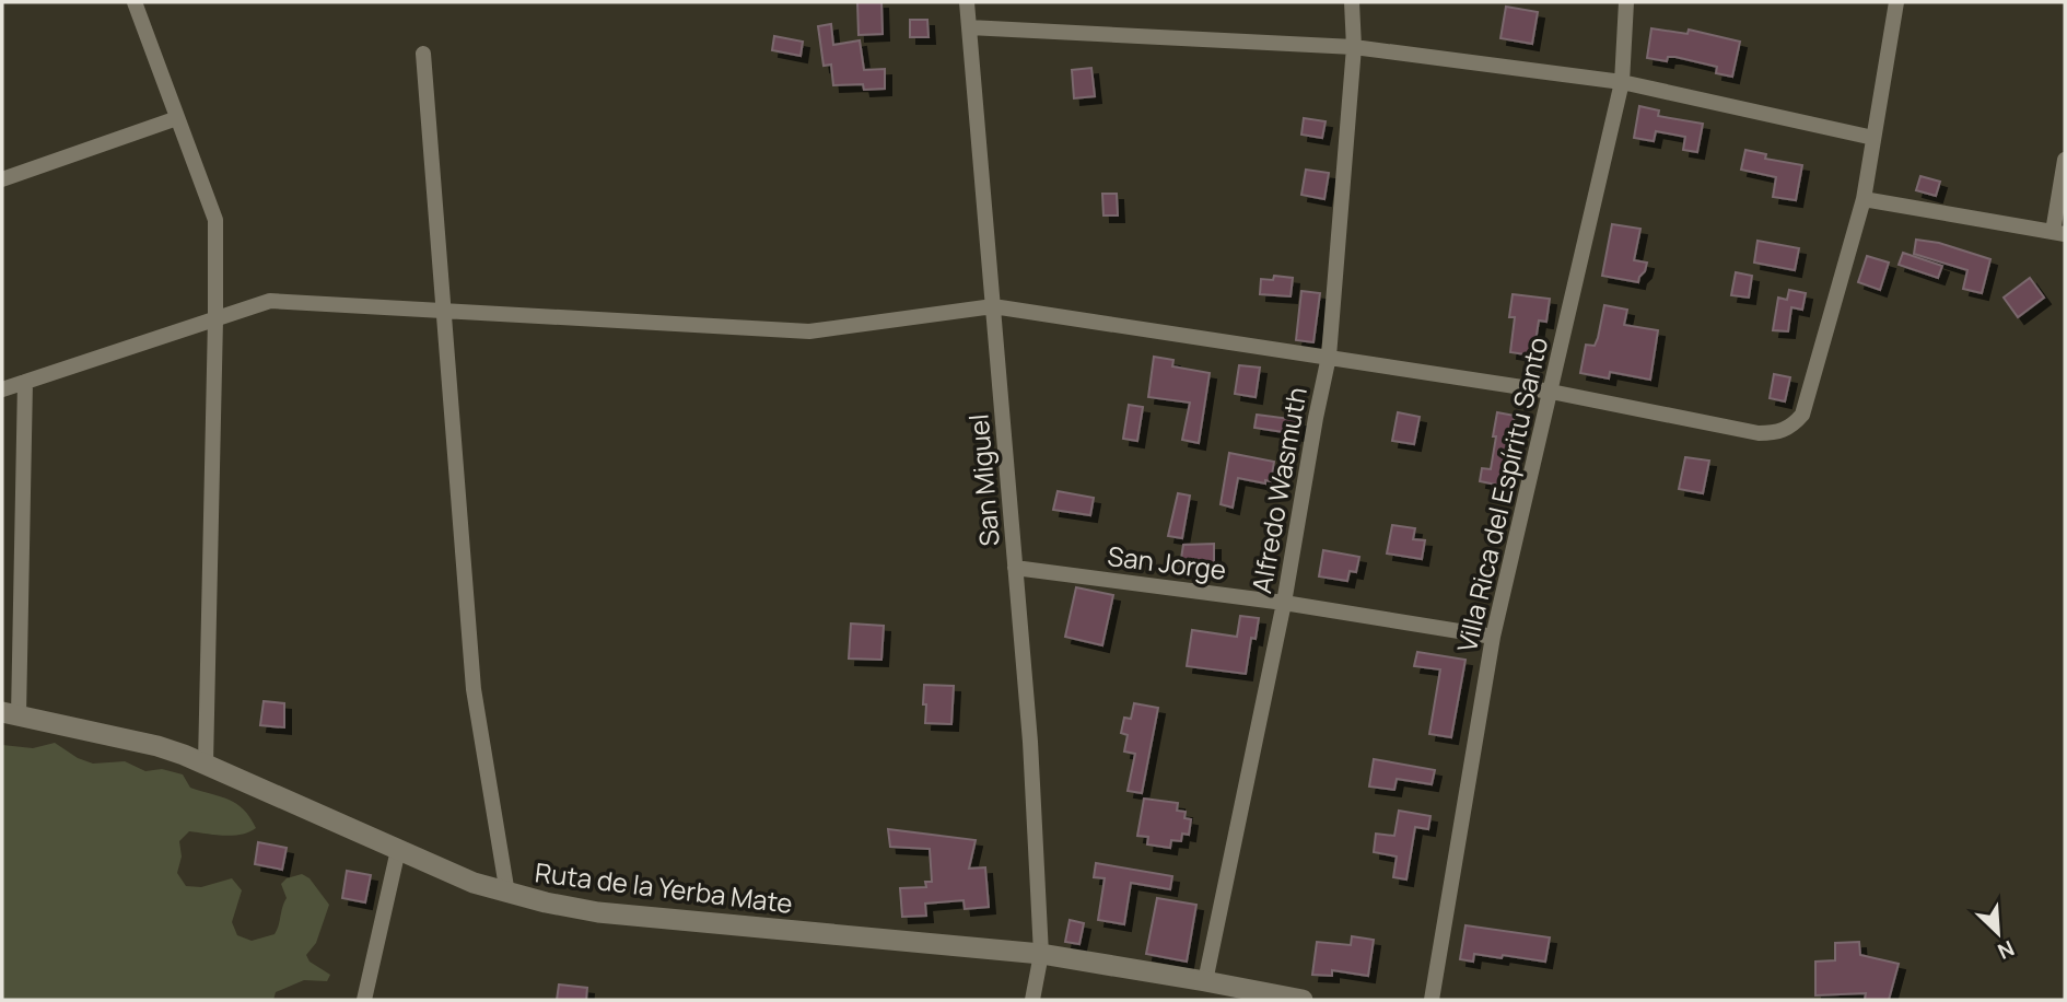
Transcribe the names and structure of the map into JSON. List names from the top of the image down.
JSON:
{
  "streets": {
    "main road": ["Ruta de la Yerba Mate"],
    "street": [
      "San Miguel",
      "Alfredo Wasmuth",
      "Villa Rica del Espíritu Santo",
      "San Jorge"
    ]
  },
  "crossings": [
    ["San Miguel", "San Jorge"],
    ["San Miguel", "Ruta de la Yerba Mate"],
    ["Alfredo Wasmuth", "San Jorge"],
    ["Alfredo Wasmuth", "Ruta de la Yerba Mate"],
    ["Villa Rica del Espíritu Santo", "San Jorge"]
  ],
  "north": "bottom right"
}
